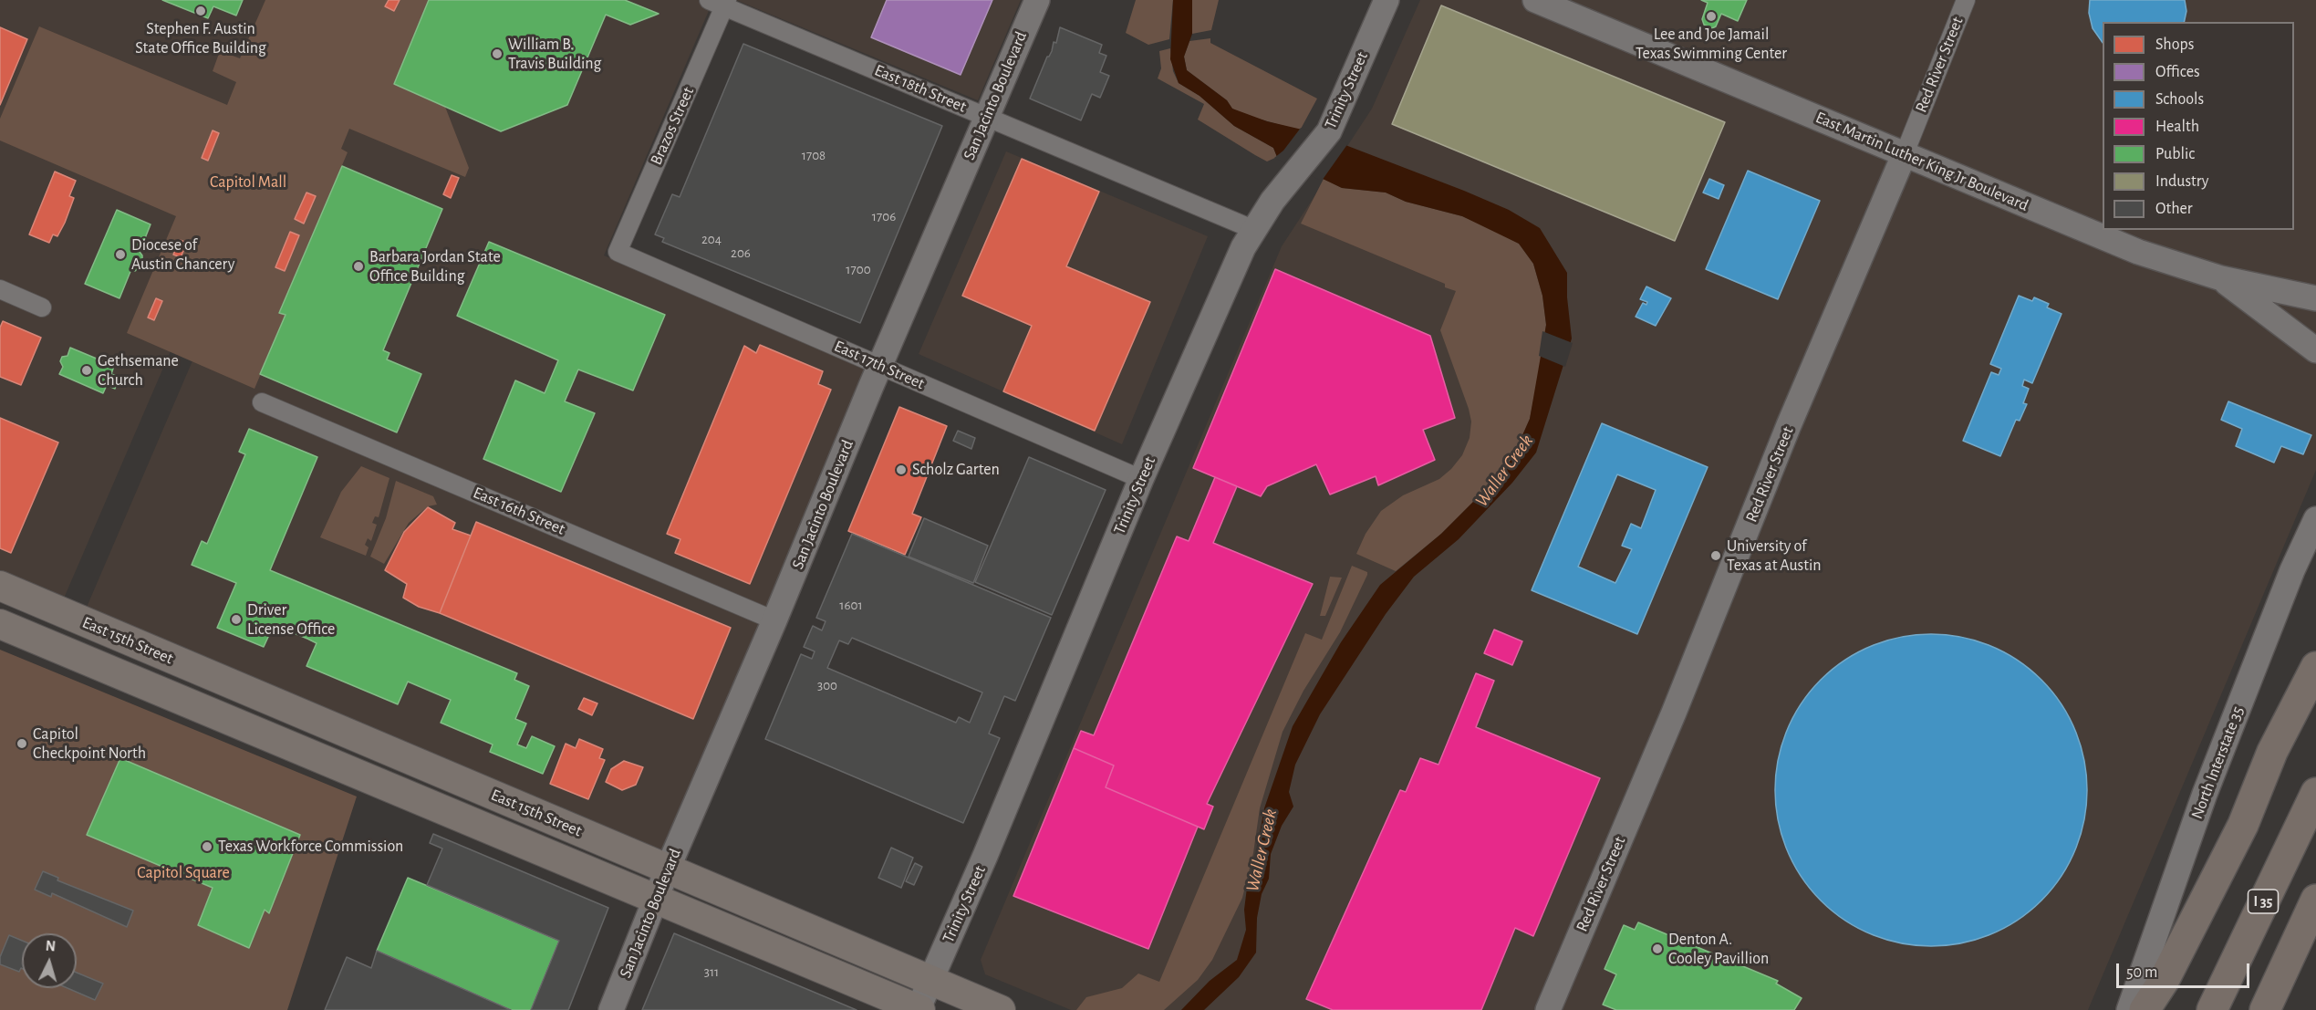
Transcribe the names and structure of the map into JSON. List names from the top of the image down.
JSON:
{
  "streets": {
    "highway": ["I 35"],
    "main road": [
      "Red River Street",
      "Trinity Street",
      "San Jacinto Boulevard",
      "East Martin Luther King Jr Boulevard",
      "East 15th Street",
      "North Interstate 35"
    ],
    "street": [
      "East 18th Street",
      "Brazos Street",
      "East 17th Street",
      "East 16th Street"
    ]
  },
  "crossings": [
    ["Red River Street", "East Martin Luther King Jr Boulevard"],
    ["East 18th Street", "Trinity Street"],
    ["East 18th Street", "San Jacinto Boulevard"],
    ["East 18th Street", "Brazos Street"],
    ["Trinity Street", "East 17th Street"],
    ["Trinity Street", "East 15th Street"],
    ["San Jacinto Boulevard", "East 17th Street"],
    ["San Jacinto Boulevard", "East 16th Street"],
    ["San Jacinto Boulevard", "East 15th Street"],
    ["Brazos Street", "East 17th Street"]
  ],
  "water": ["Waller Creek"],
  "parks": ["Capitol Mall", "Capitol Square"],
  "places": [
    "Stephen F. Austin State Office Building",
    "Lee and Joe Jamail Texas Swimming Center",
    "William B. Travis Building",
    "Diocese of Austin Chancery",
    "Barbara Jordan State Office Building",
    "Gethsemane Church",
    "Scholz Garten",
    "University of Texas at Austin",
    "Driver License Office",
    "Capitol Checkpoint North",
    "Texas Workforce Commission",
    "Denton A. Cooley Pavillion"
  ],
  "house_numbers": [
    "1708",
    "1706",
    "204",
    "206",
    "1700",
    "1601",
    "300",
    "311"
  ],
  "legend": [
    "Shops",
    "Offices",
    "Schools",
    "Health",
    "Public",
    "Industry",
    "Other"
  ],
  "scale_bar": "50 m",
  "north": "top"
}
